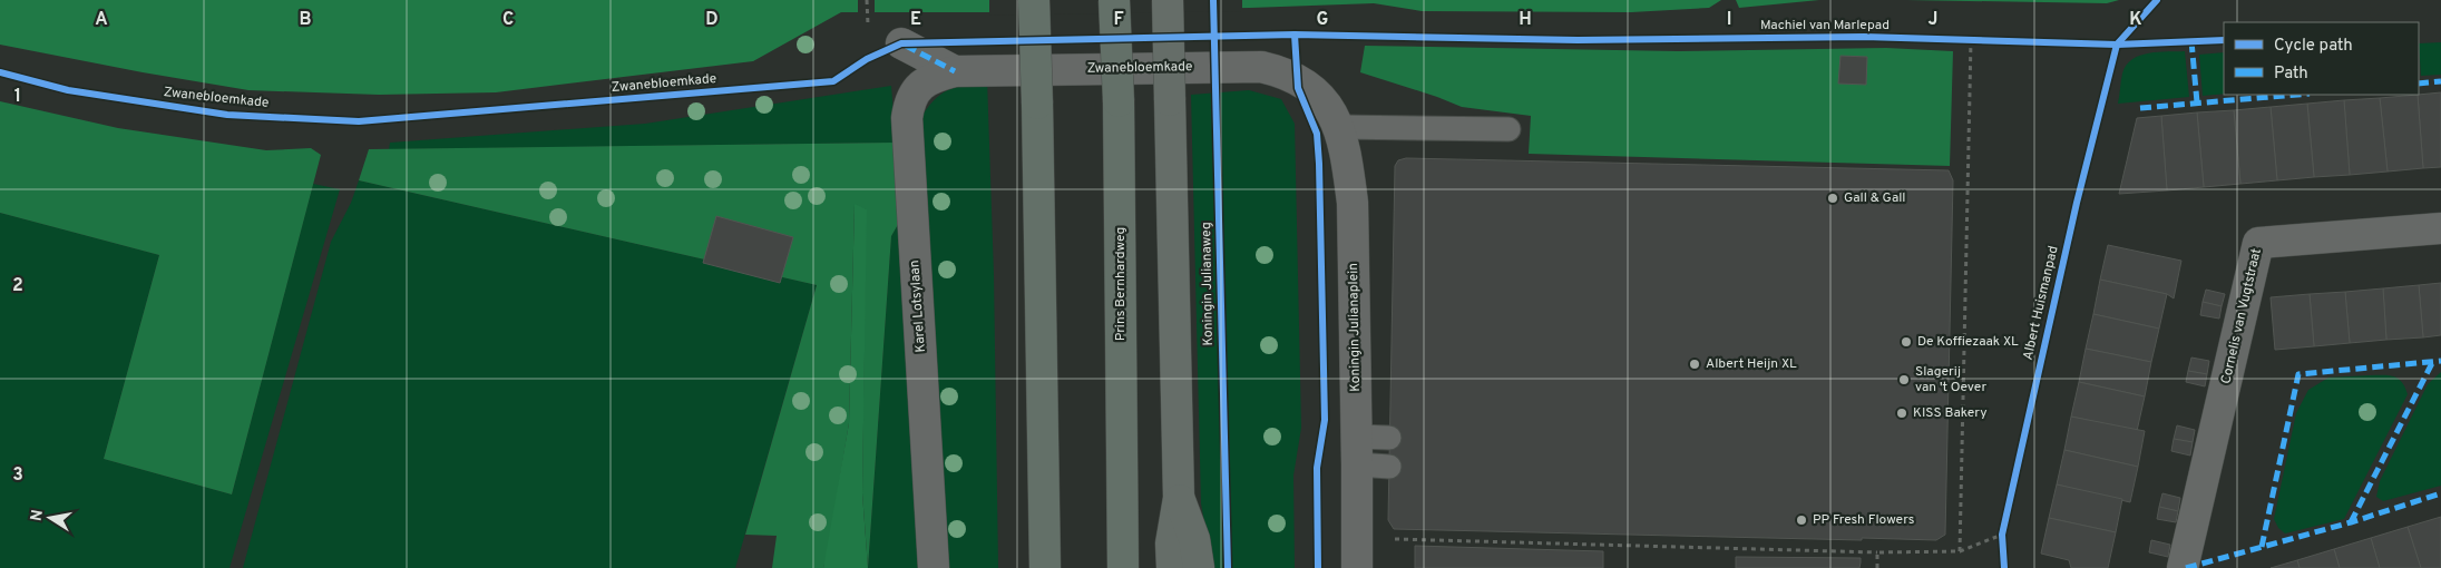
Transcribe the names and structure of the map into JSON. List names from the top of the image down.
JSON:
{
  "streets": {
    "main road": ["Prins Bernhardweg"],
    "street": [
      "Zwanebloemkade",
      "Karel Lotsylaan",
      "Cornelis van Vugtstraat",
      "Koningin Julianaplein"
    ],
    "cycle path": ["Machiel van Marlepad", "Koningin Julianaweg", "Albert Huismanpad"]
  },
  "crossings": [
    ["Zwanebloemkade", "Karel Lotsylaan"],
    ["Zwanebloemkade", "Koningin Julianaplein"]
  ],
  "places": [
    "Gall & Gall",
    "De Koffiezaak XL",
    "Albert Heijn XL",
    "Slagerij van 't Oever",
    "KISS Bakery",
    "PP Fresh Flowers"
  ],
  "legend": ["Cycle path", "Path"],
  "north": "left",
  "grid": {
    "columns": [
      "A",
      "B",
      "C",
      "D",
      "E",
      "F",
      "G",
      "H",
      "I",
      "J",
      "K"
    ],
    "rows": ["1", "2", "3"]
  }
}
